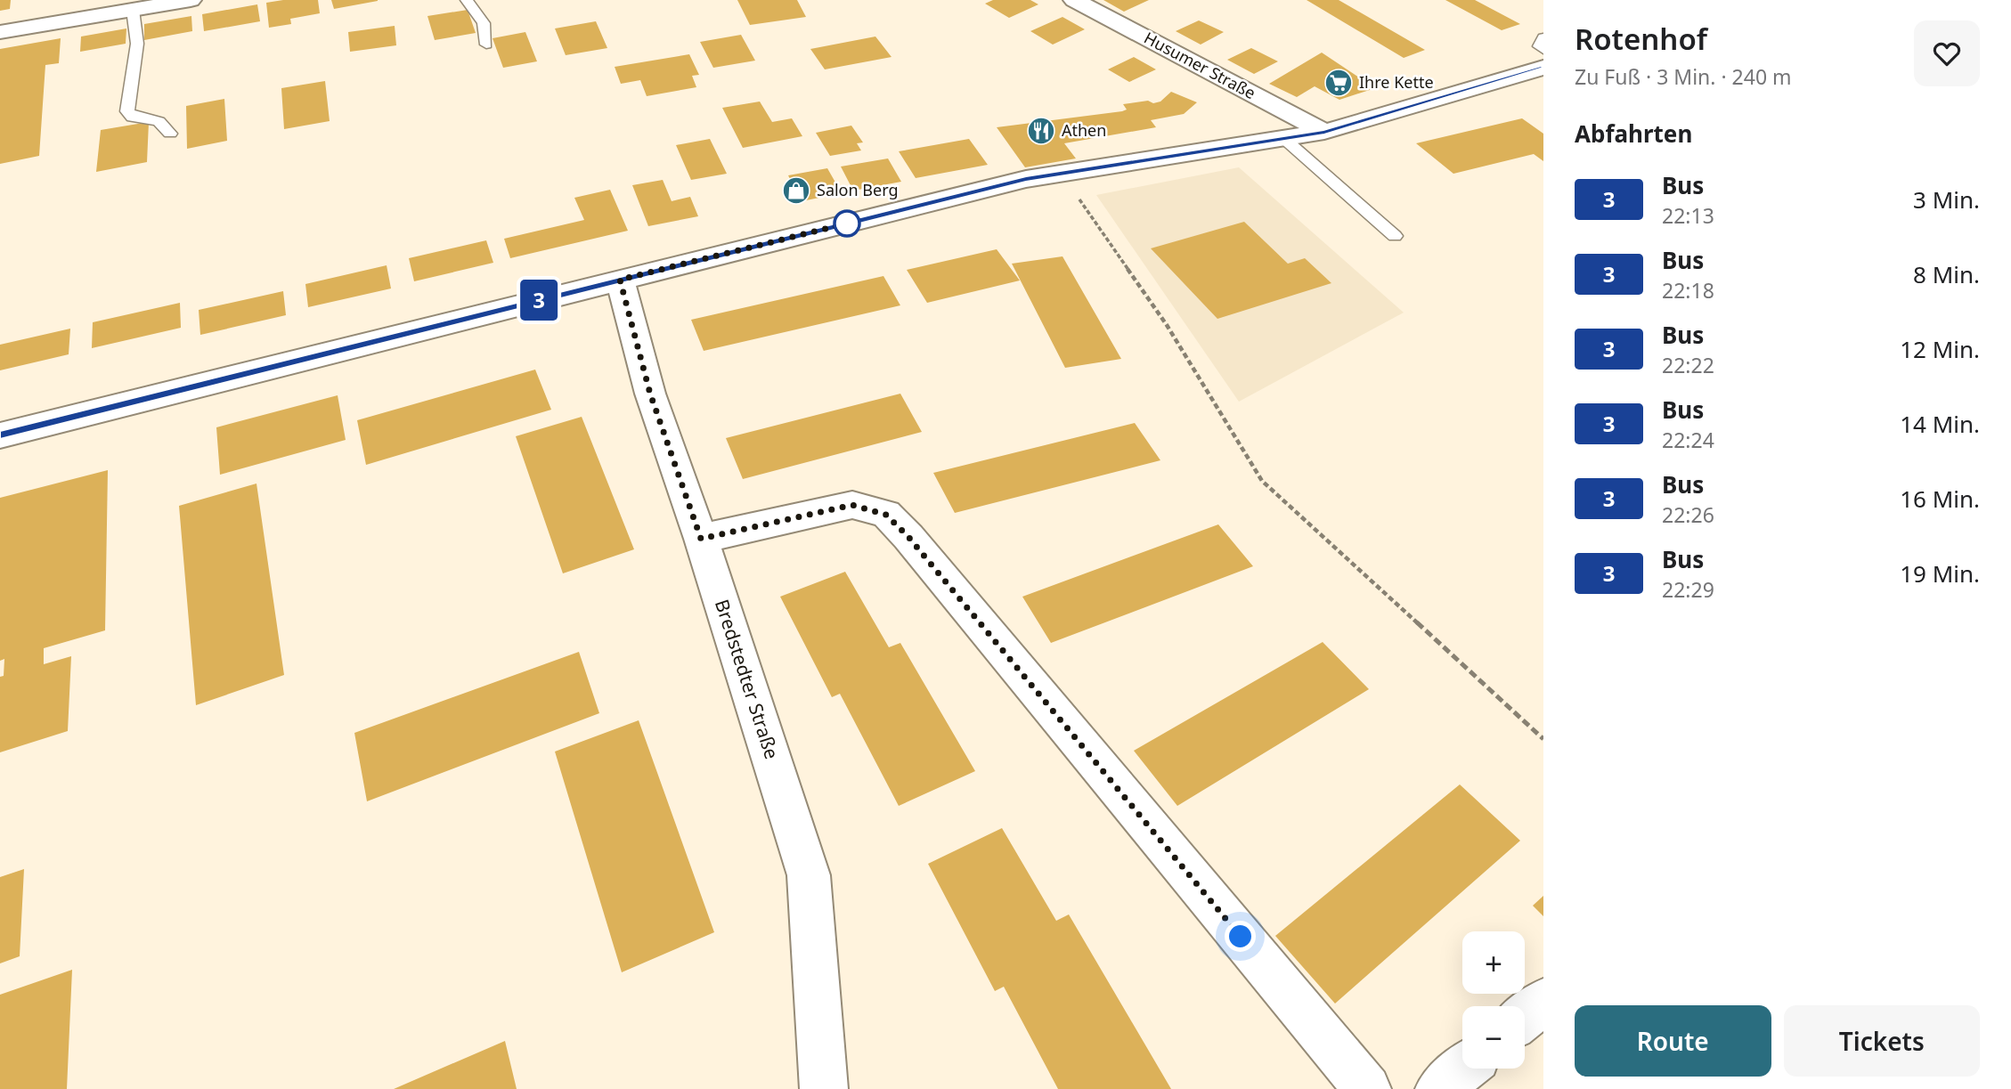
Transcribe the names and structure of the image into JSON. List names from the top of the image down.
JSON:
{
  "streets": {
    "street": ["Husumer Straße", "Bredstedter Straße"]
  },
  "places": {
    "supermarket": ["Ihre Kette"],
    "restaurant": ["Athen"],
    "shop": ["Salon Berg"]
  },
  "lines": ["bus line 3"],
  "page": {
    "on_map": "3",
    "heading": [
      ["Rotenhof", "Zu Fuß · 3 Min. · 240 m"],
      "Abfahrten"
    ],
    "list": [
      {
        "mark": "3",
        "name": "Bus",
        "note": "22:13",
        "value": "3 Min."
      },
      {
        "mark": "3",
        "name": "Bus",
        "note": "22:18",
        "value": "8 Min."
      },
      {
        "mark": "3",
        "name": "Bus",
        "note": "22:22",
        "value": "12 Min."
      },
      {
        "mark": "3",
        "name": "Bus",
        "note": "22:24",
        "value": "14 Min."
      },
      {
        "mark": "3",
        "name": "Bus",
        "note": "22:26",
        "value": "16 Min."
      },
      {
        "mark": "3",
        "name": "Bus",
        "note": "22:29",
        "value": "19 Min."
      }
    ],
    "map_buttons": ["+", "−"],
    "buttons": ["Route", "Tickets"]
  }
}
